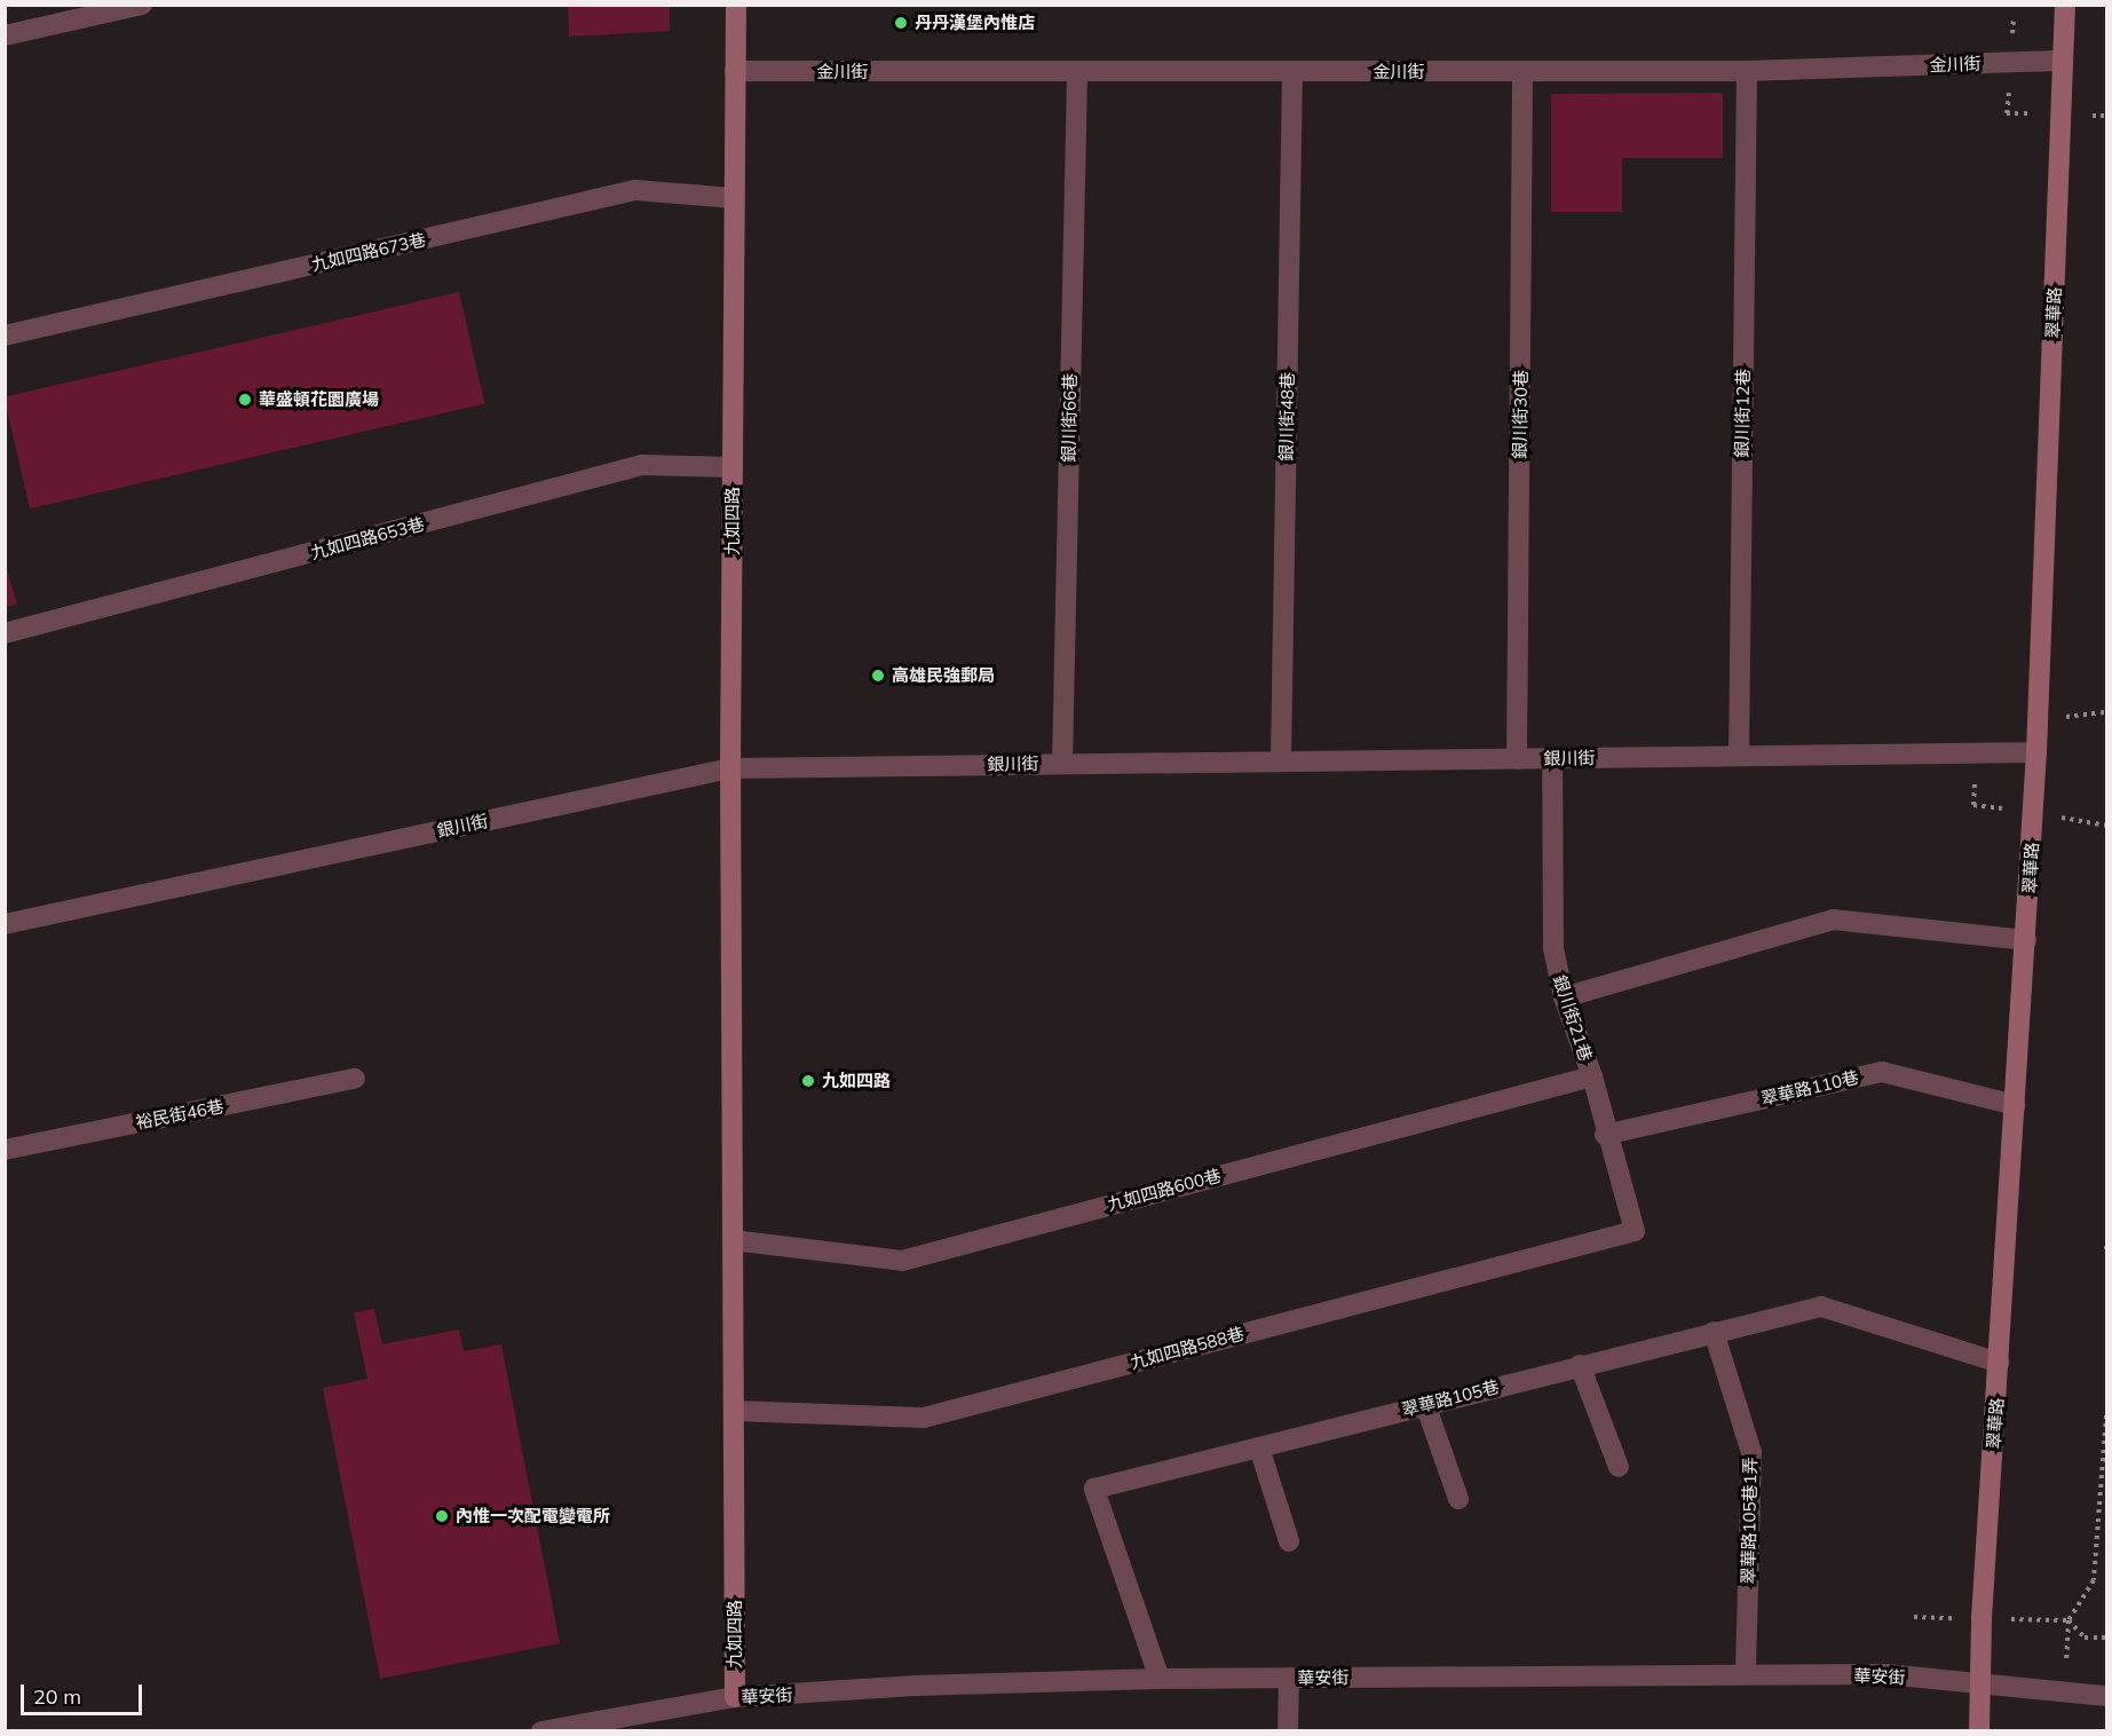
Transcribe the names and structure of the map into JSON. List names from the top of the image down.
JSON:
{
  "streets": {
    "street": [
      "金川街",
      "九如四路673巷",
      "翠華路",
      "銀川街12巷",
      "銀川街30巷",
      "銀川街48巷",
      "銀川街66巷",
      "九如四路",
      "九如四路653巷",
      "銀川街",
      "銀川街21巷",
      "翠華路110巷",
      "裕民街46巷",
      "九如四路600巷",
      "九如四路588巷",
      "翠華路105巷",
      "翠華路105巷1弄",
      "華安街"
    ]
  },
  "crossings": [
    ["金川街", "翠華路"],
    ["金川街", "銀川街12巷"],
    ["金川街", "銀川街30巷"],
    ["金川街", "銀川街48巷"],
    ["金川街", "銀川街66巷"],
    ["金川街", "九如四路"],
    ["九如四路673巷", "九如四路"],
    ["翠華路", "銀川街"],
    ["翠華路", "翠華路110巷"],
    ["翠華路", "翠華路105巷"],
    ["翠華路", "華安街"],
    ["銀川街12巷", "銀川街"],
    ["銀川街30巷", "銀川街"],
    ["銀川街48巷", "銀川街"],
    ["銀川街66巷", "銀川街"],
    ["九如四路", "九如四路653巷"],
    ["九如四路", "銀川街"],
    ["九如四路", "九如四路600巷"],
    ["九如四路", "九如四路588巷"],
    ["九如四路", "華安街"],
    ["銀川街", "銀川街21巷"],
    ["銀川街21巷", "翠華路110巷"],
    ["銀川街21巷", "九如四路600巷"],
    ["銀川街21巷", "九如四路588巷"],
    ["翠華路105巷", "翠華路105巷1弄"],
    ["翠華路105巷", "華安街"],
    ["翠華路105巷1弄", "華安街"]
  ],
  "places": [
    "丹丹漢堡內惟店",
    "華盛頓花園廣場",
    "高雄民強郵局",
    "九如四路",
    "內惟一次配電變電所"
  ],
  "scale_bar": "20 m"
}
